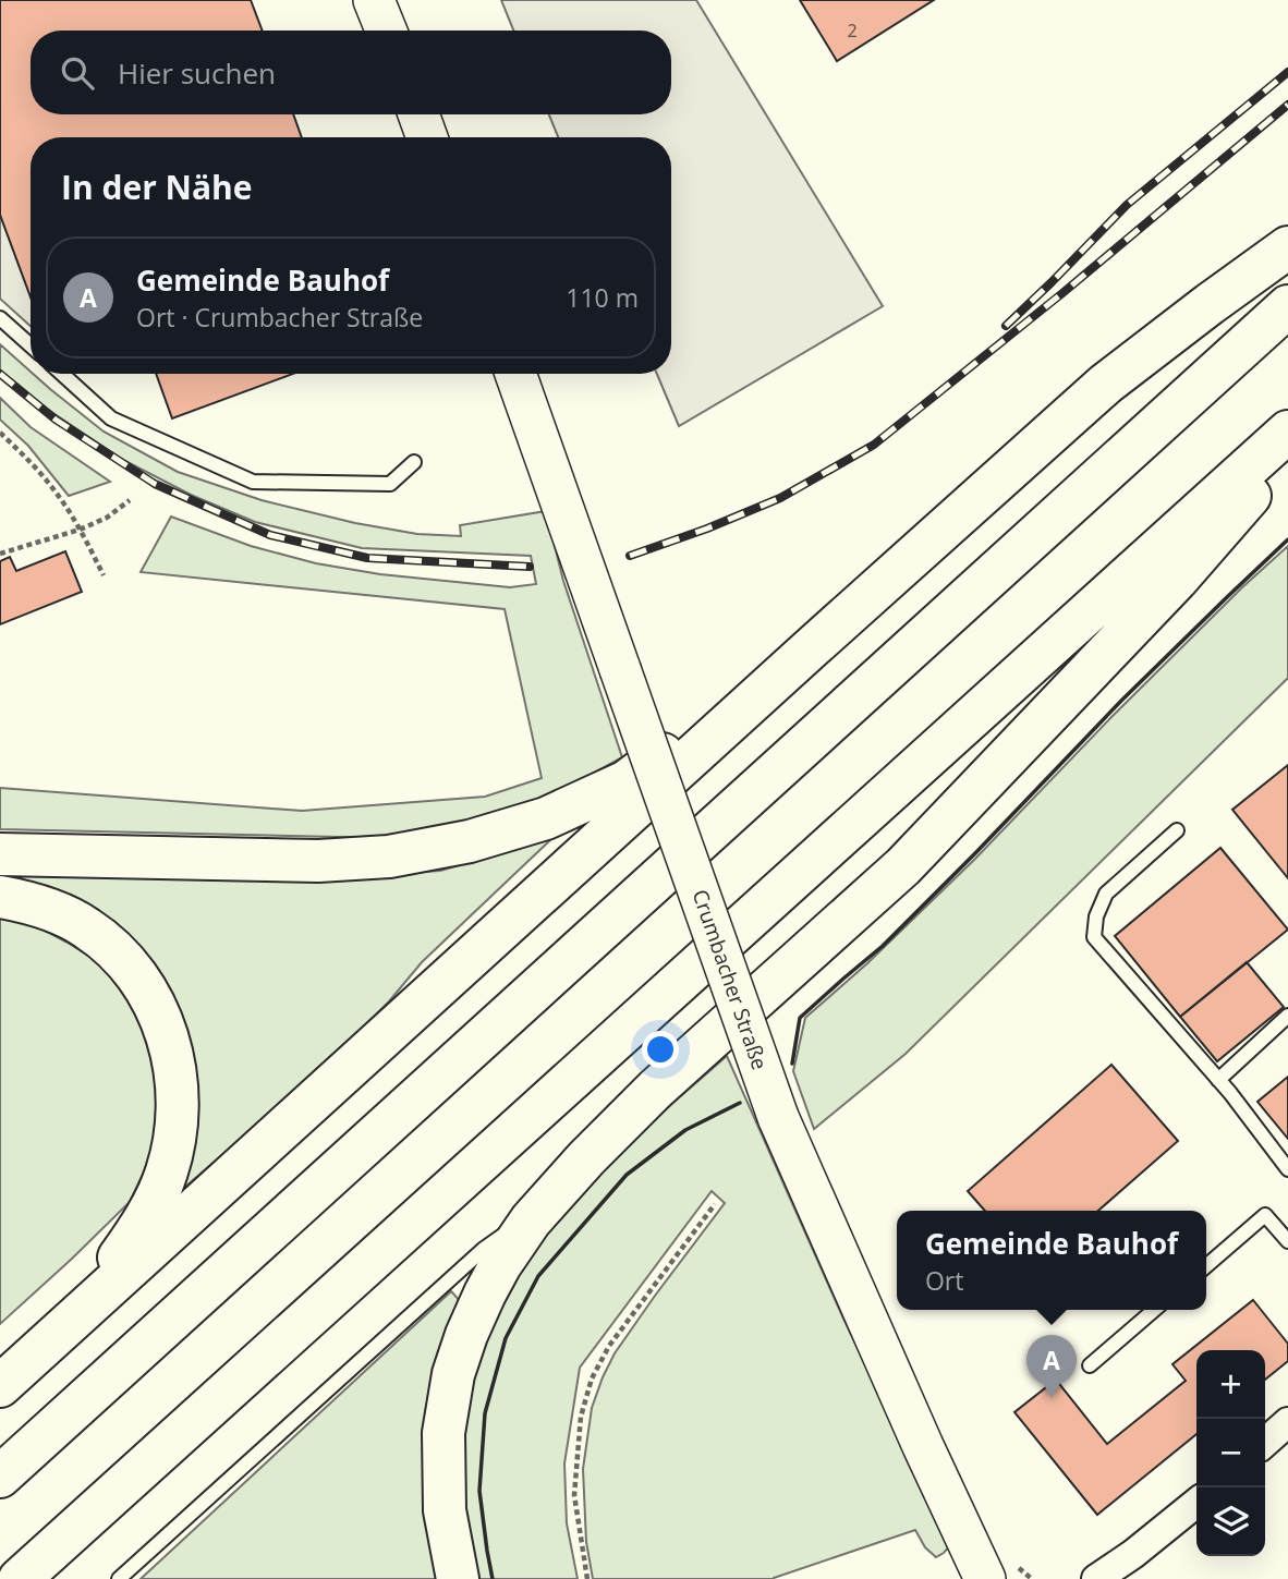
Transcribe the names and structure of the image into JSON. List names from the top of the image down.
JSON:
{
  "streets": {
    "main road": ["Crumbacher Straße"]
  },
  "house_numbers": ["2"],
  "page": {
    "search": "Hier suchen",
    "heading": "In der Nähe",
    "list": [
      {
        "mark": "A",
        "name": "Gemeinde Bauhof",
        "note": "Ort · Crumbacher Straße",
        "value": "110 m"
      }
    ],
    "popup": ["Gemeinde Bauhof", "Ort"],
    "pins": "A",
    "map_buttons": ["+", "−"]
  }
}
